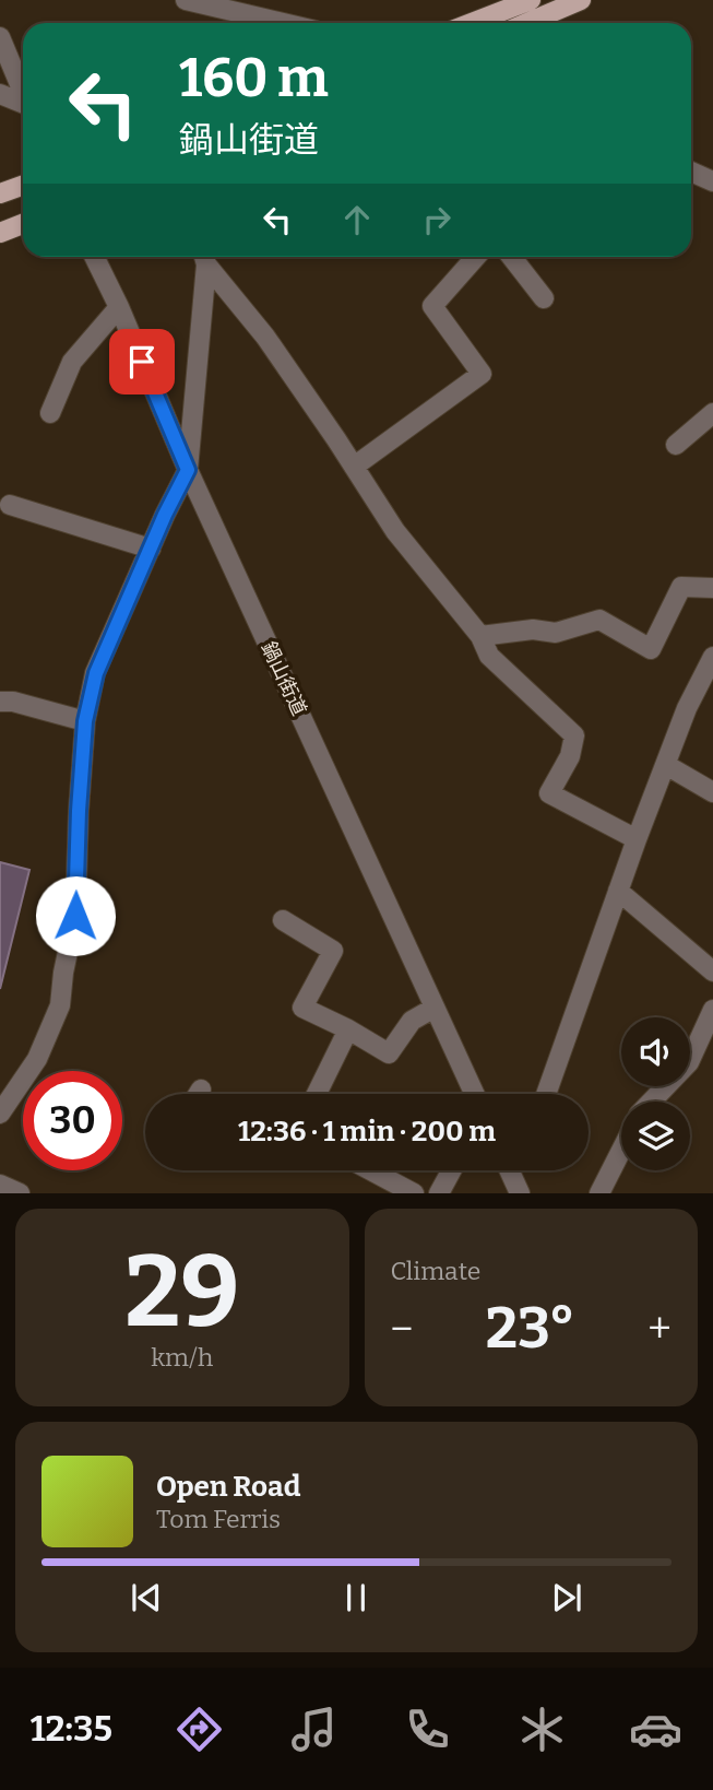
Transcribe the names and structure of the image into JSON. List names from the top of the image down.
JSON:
{
  "streets": {
    "street": ["鍋山街道"]
  },
  "page": {
    "turn": ["160 m", "鍋山街道"],
    "limit": "30",
    "trip": "12:36 · 1 min · 200 m",
    "tile": [
      ["29", "km/h"],
      "Climate"
    ],
    "heat": ["−", "23°", "+"],
    "song": ["Open Road", "Tom Ferris"],
    "tabs": "12:35"
  }
}
